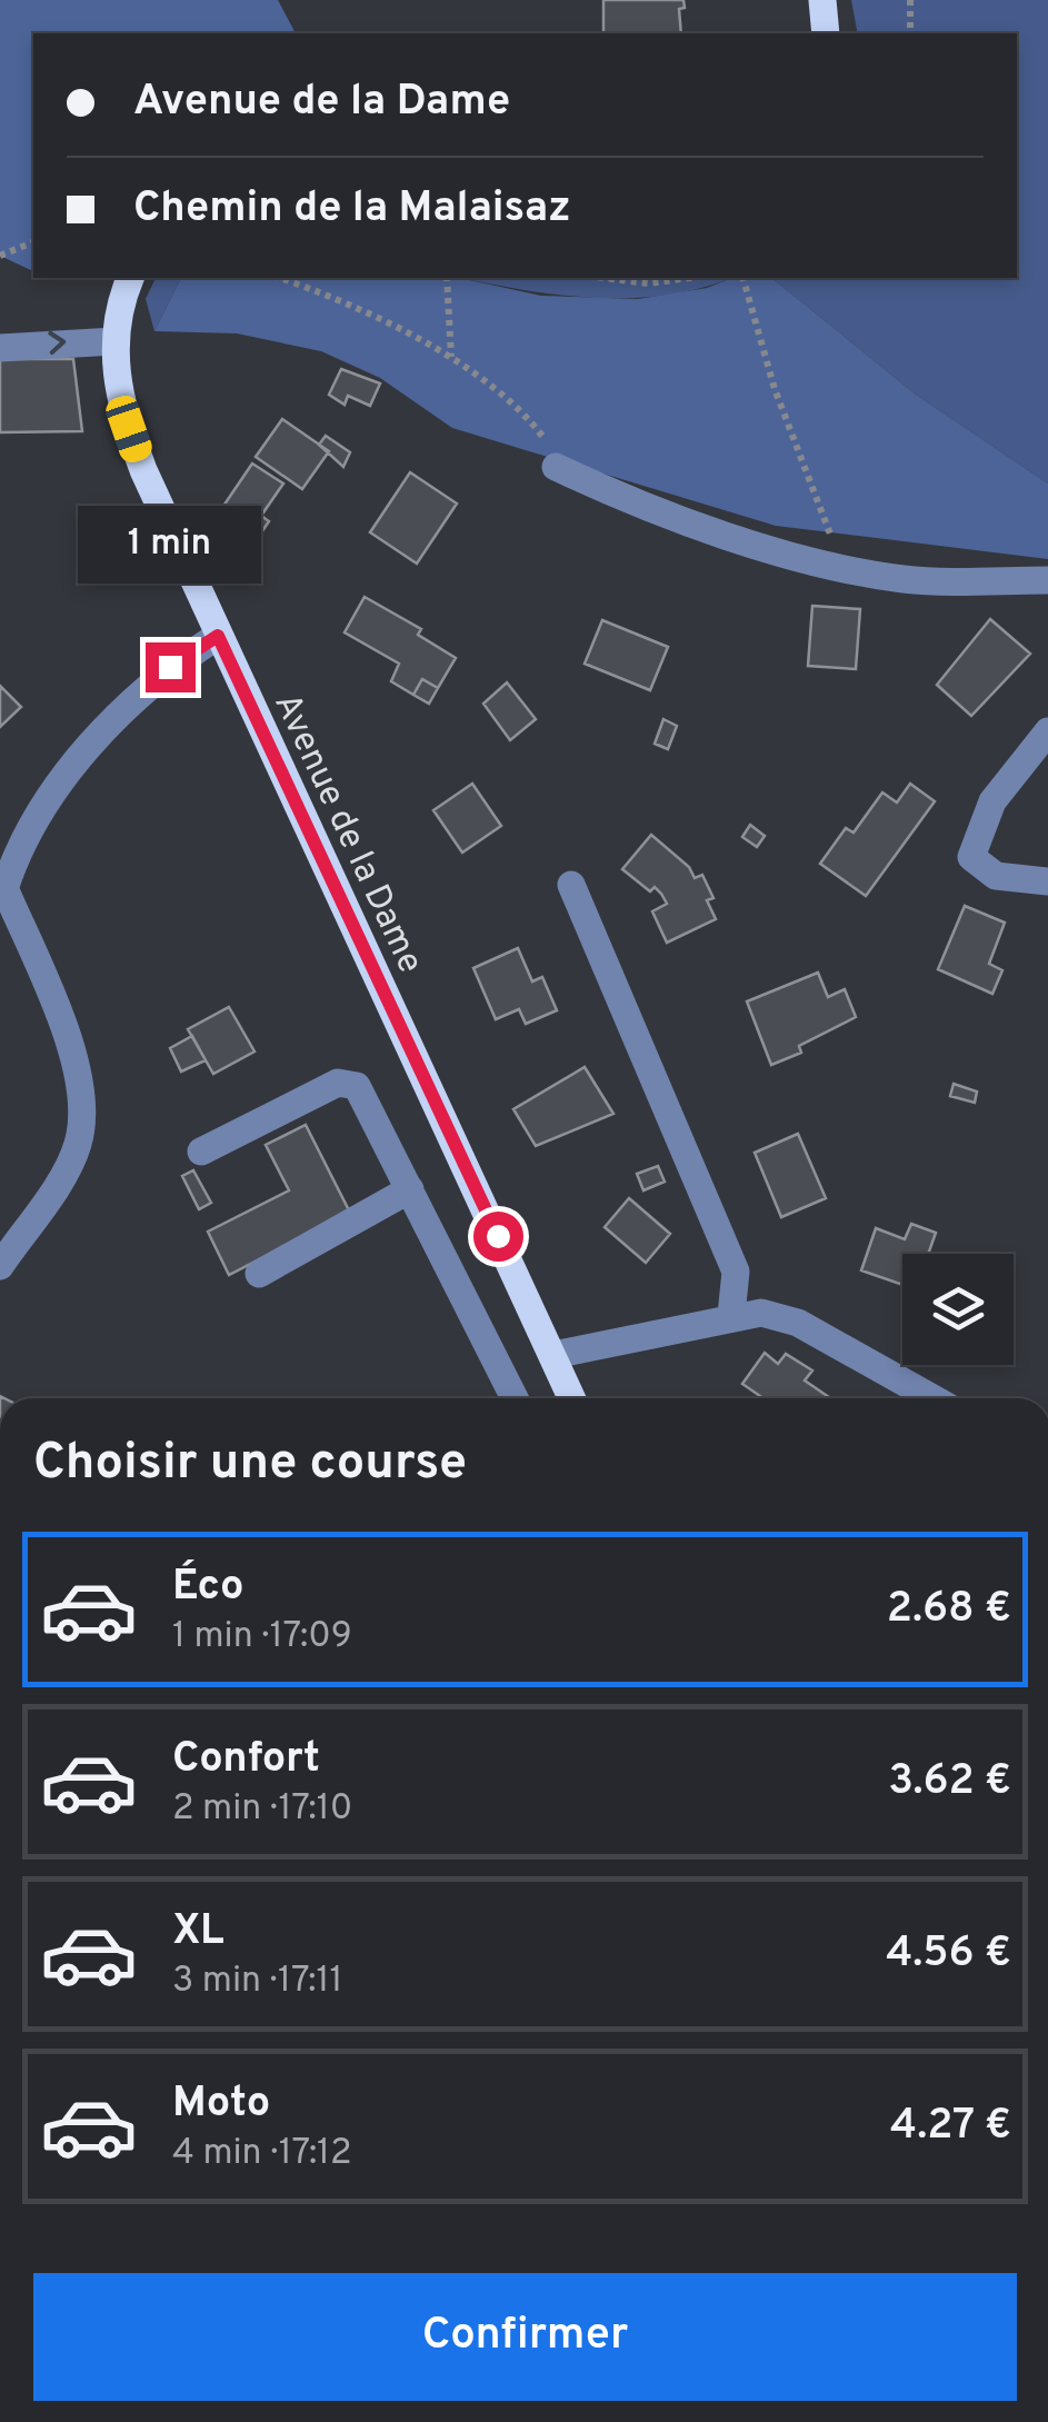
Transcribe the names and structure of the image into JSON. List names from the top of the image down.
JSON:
{
  "streets": {
    "main road": ["Avenue de la Dame"]
  },
  "page": {
    "banner": ["Avenue de la Dame", "Chemin de la Malaisaz"],
    "bubble": "1 min",
    "heading": "Choisir une course",
    "list": [
      {
        "name": "Éco",
        "note": "1 min · 17:09",
        "value": "2.68 €"
      },
      {
        "name": "Confort",
        "note": "2 min · 17:10",
        "value": "3.62 €"
      },
      {
        "name": "XL",
        "note": "3 min · 17:11",
        "value": "4.56 €"
      },
      {
        "name": "Moto",
        "note": "4 min · 17:12",
        "value": "4.27 €"
      }
    ],
    "buttons": "Confirmer"
  }
}
